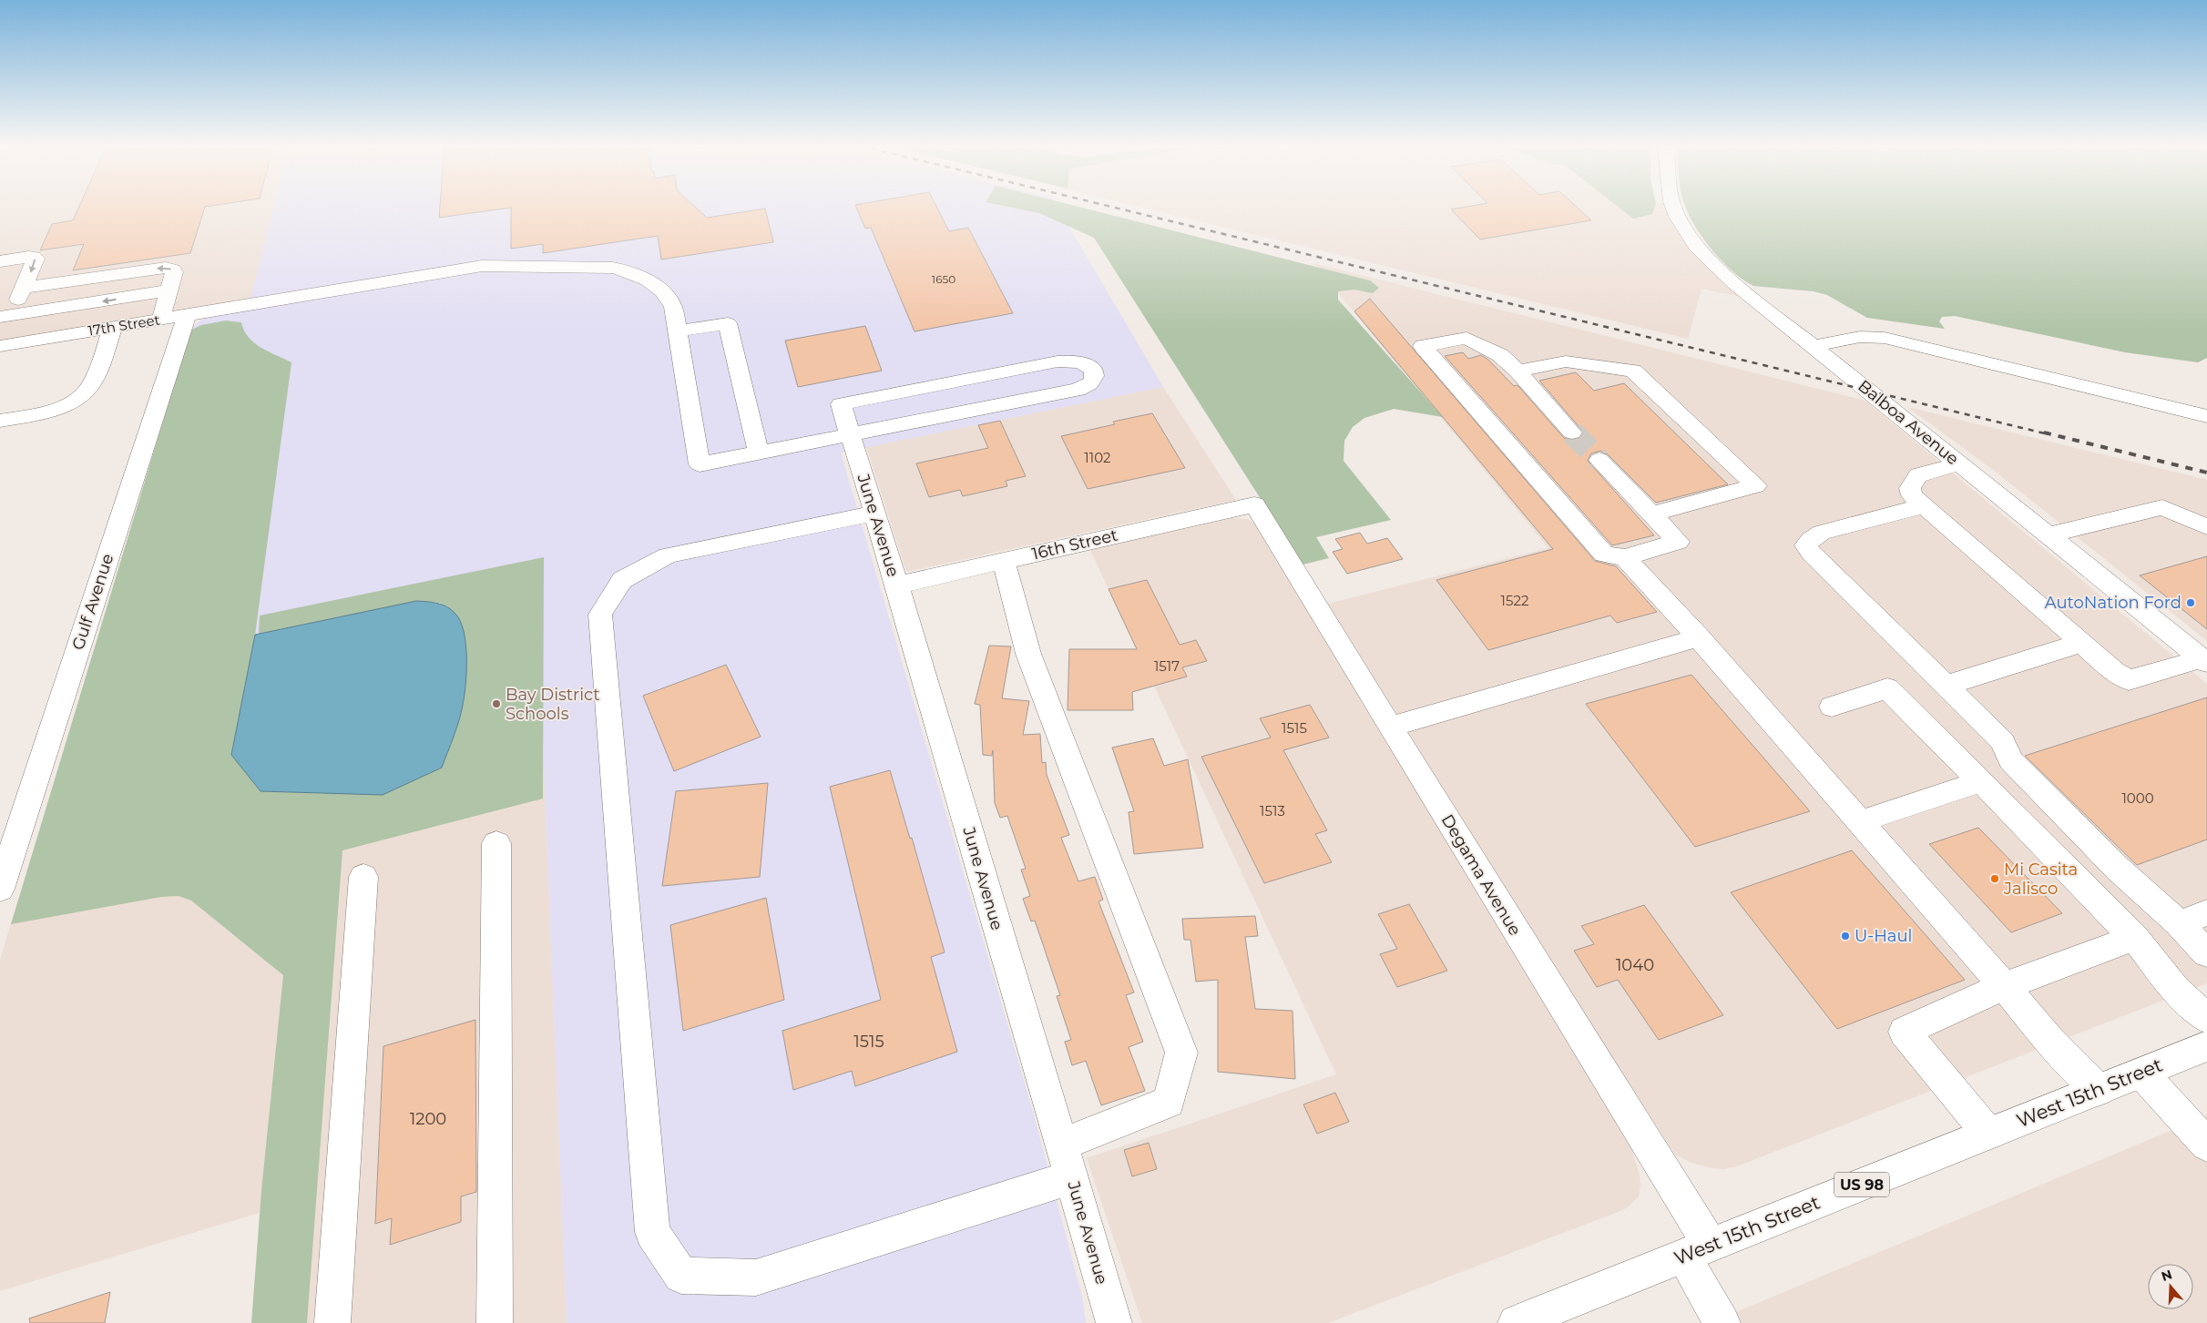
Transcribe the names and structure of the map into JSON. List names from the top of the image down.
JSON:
{
  "streets": {
    "main road": [
      "17th Street",
      "Balboa Avenue",
      "June Avenue",
      "16th Street",
      "Gulf Avenue",
      "Degama Avenue",
      "West 15th Street",
      "US 98"
    ]
  },
  "crossings": [
    ["17th Street", "Gulf Avenue"],
    ["June Avenue", "16th Street"],
    ["16th Street", "Degama Avenue"],
    ["Degama Avenue", "West 15th Street"]
  ],
  "places": [
    "AutoNation Ford",
    "Bay District Schools",
    "Mi Casita Jalisco",
    "U-Haul"
  ],
  "house_numbers": [
    "1650",
    "1102",
    "1522",
    "1517",
    "1515",
    "1000",
    "1513",
    "1040",
    "1515",
    "1200"
  ],
  "north": "top"
}
